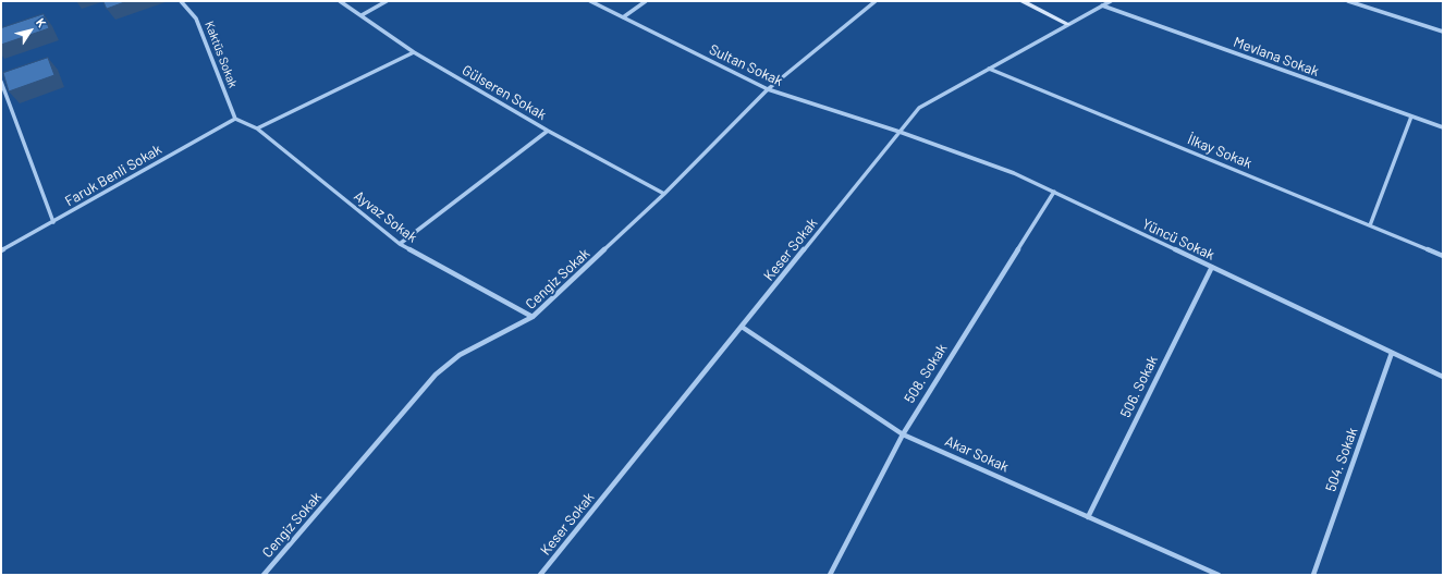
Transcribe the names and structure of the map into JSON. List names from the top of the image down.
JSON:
{
  "streets": {
    "street": [
      "Kaktüs Sokak",
      "Mevlana Sokak",
      "Sultan Sokak",
      "Gülseren Sokak",
      "İlkay Sokak",
      "Faruk Benli Sokak",
      "Ayvaz Sokak",
      "Yüncü Sokak",
      "Keser Sokak",
      "Cengiz Sokak",
      "508. Sokak",
      "506. Sokak",
      "Akar Sokak",
      "504. Sokak"
    ]
  },
  "crossings": [
    ["Kaktüs Sokak", "Faruk Benli Sokak"],
    ["Kaktüs Sokak", "Ayvaz Sokak"],
    ["Mevlana Sokak", "Keser Sokak"],
    ["Sultan Sokak", "Yüncü Sokak"],
    ["Sultan Sokak", "Keser Sokak"],
    ["Sultan Sokak", "Cengiz Sokak"],
    ["Gülseren Sokak", "Cengiz Sokak"],
    ["İlkay Sokak", "Keser Sokak"],
    ["Faruk Benli Sokak", "Ayvaz Sokak"],
    ["Ayvaz Sokak", "Cengiz Sokak"],
    ["Yüncü Sokak", "Keser Sokak"],
    ["Yüncü Sokak", "508. Sokak"],
    ["Yüncü Sokak", "506. Sokak"],
    ["Yüncü Sokak", "504. Sokak"],
    ["Keser Sokak", "Akar Sokak"],
    ["508. Sokak", "Akar Sokak"],
    ["506. Sokak", "Akar Sokak"]
  ],
  "north": "top right"
}
